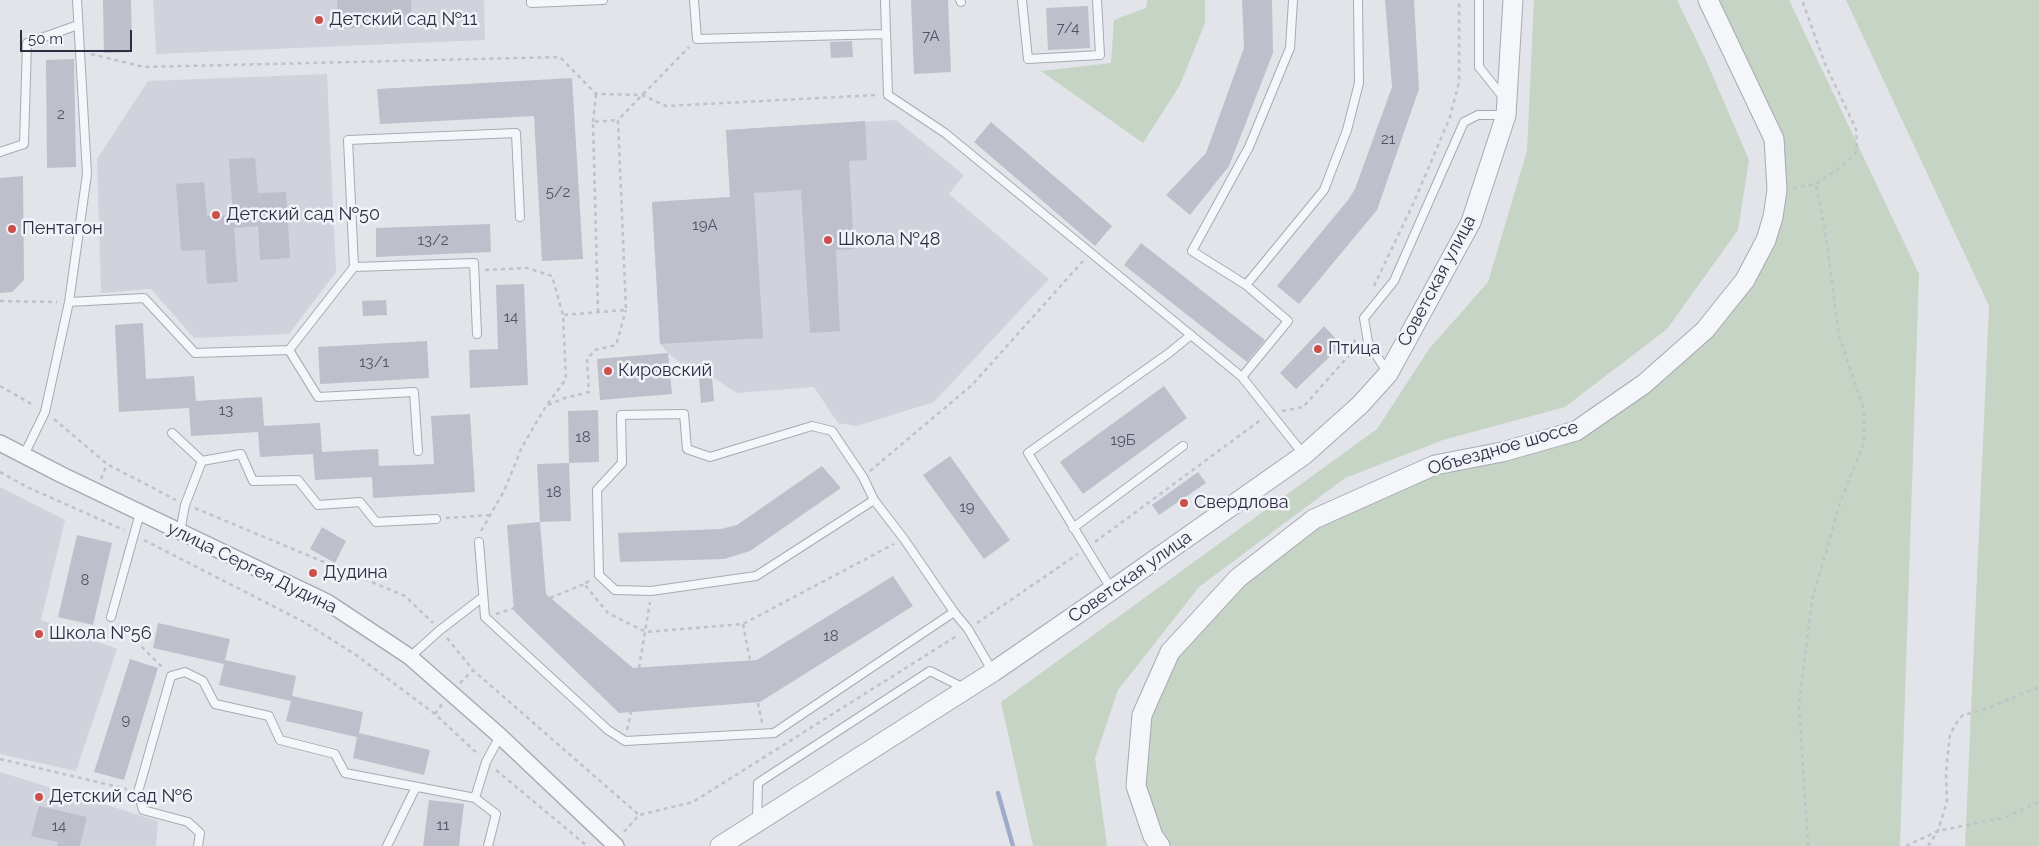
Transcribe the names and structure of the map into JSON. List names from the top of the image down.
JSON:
{
  "streets": {
    "street": ["Советская улица", "Объездное шоссе", "улица Сергея Дудина"]
  },
  "places": [
    "Детский сад №11",
    "Детский сад №50",
    "Пентагон",
    "Школа №48",
    "Птица",
    "Кировский",
    "Свердлова",
    "Дудина",
    "Школа №56",
    "Детский сад №6"
  ],
  "house_numbers": [
    "7/4",
    "7А",
    "2",
    "21",
    "5/2",
    "19А",
    "13/2",
    "14",
    "13/1",
    "13",
    "18",
    "19Б",
    "18",
    "19",
    "8",
    "18",
    "9",
    "11",
    "14"
  ],
  "scale_bar": "50 m"
}
